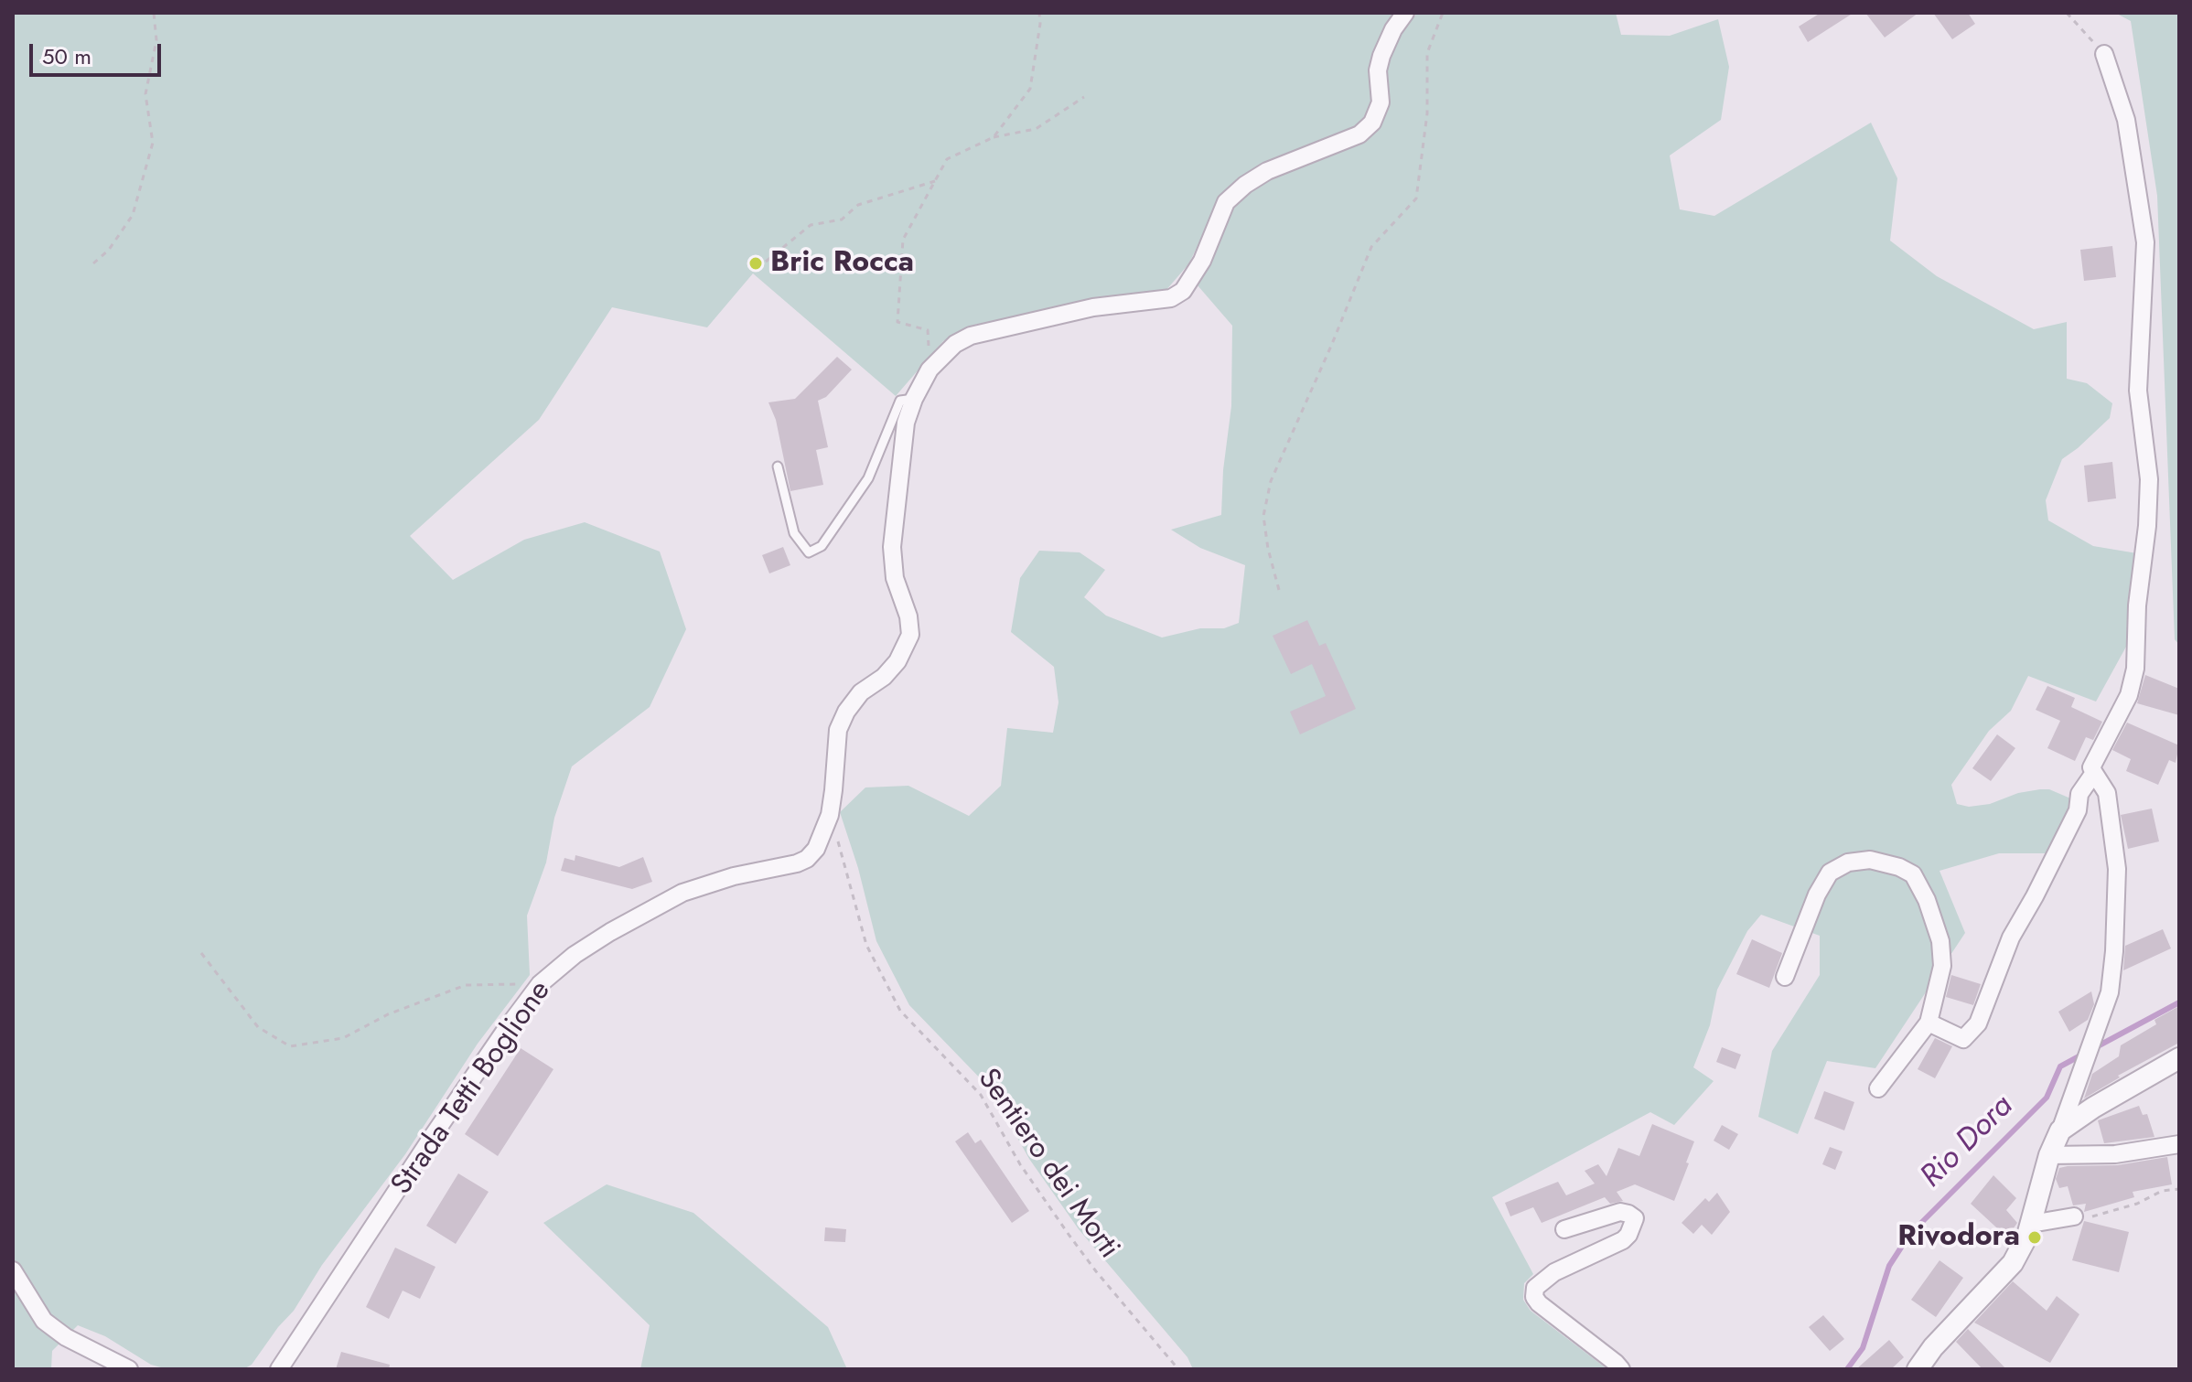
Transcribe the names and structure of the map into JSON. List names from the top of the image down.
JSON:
{
  "streets": {
    "street": ["Strada Tetti Boglione"],
    "path": ["Sentiero dei Morti"]
  },
  "crossings": [
    ["Strada Tetti Boglione", "Sentiero dei Morti"]
  ],
  "water": ["Rio Dora"],
  "places": ["Bric Rocca", "Rivodora"],
  "scale_bar": "50 m"
}
